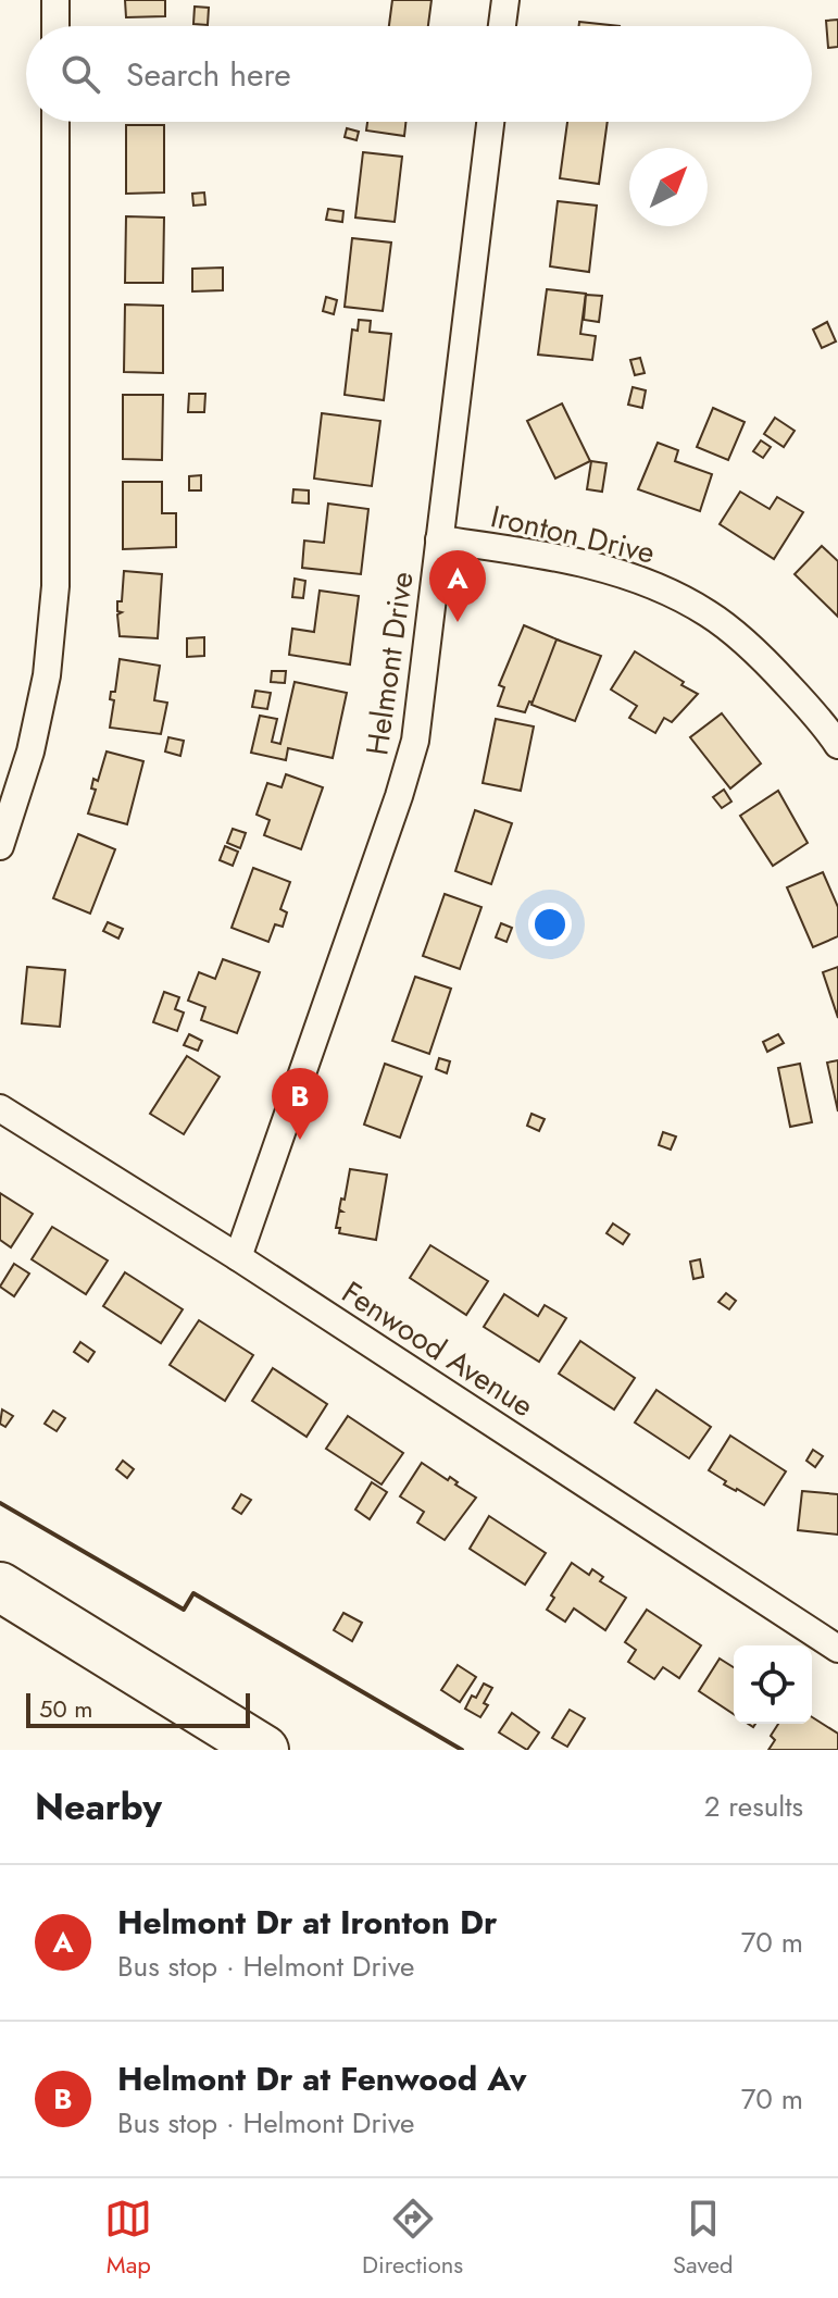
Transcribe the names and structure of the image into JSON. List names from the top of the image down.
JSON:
{
  "streets": {
    "street": ["Ironton Drive", "Helmont Drive", "Fenwood Avenue"]
  },
  "crossings": [
    ["Ironton Drive", "Helmont Drive"],
    ["Helmont Drive", "Fenwood Avenue"]
  ],
  "scale_bar": "50 m",
  "north": "top right",
  "page": {
    "search": "Search here",
    "pins": ["A", "B"],
    "scale": "50 m",
    "heading": ["Nearby", "2 results"],
    "list": [
      {
        "mark": "A",
        "name": "Helmont Dr at Ironton Dr",
        "note": "Bus stop · Helmont Drive",
        "value": "70 m"
      },
      {
        "mark": "B",
        "name": "Helmont Dr at Fenwood Av",
        "note": "Bus stop · Helmont Drive",
        "value": "70 m"
      }
    ],
    "nav": ["Map", "Directions", "Saved"]
  }
}
